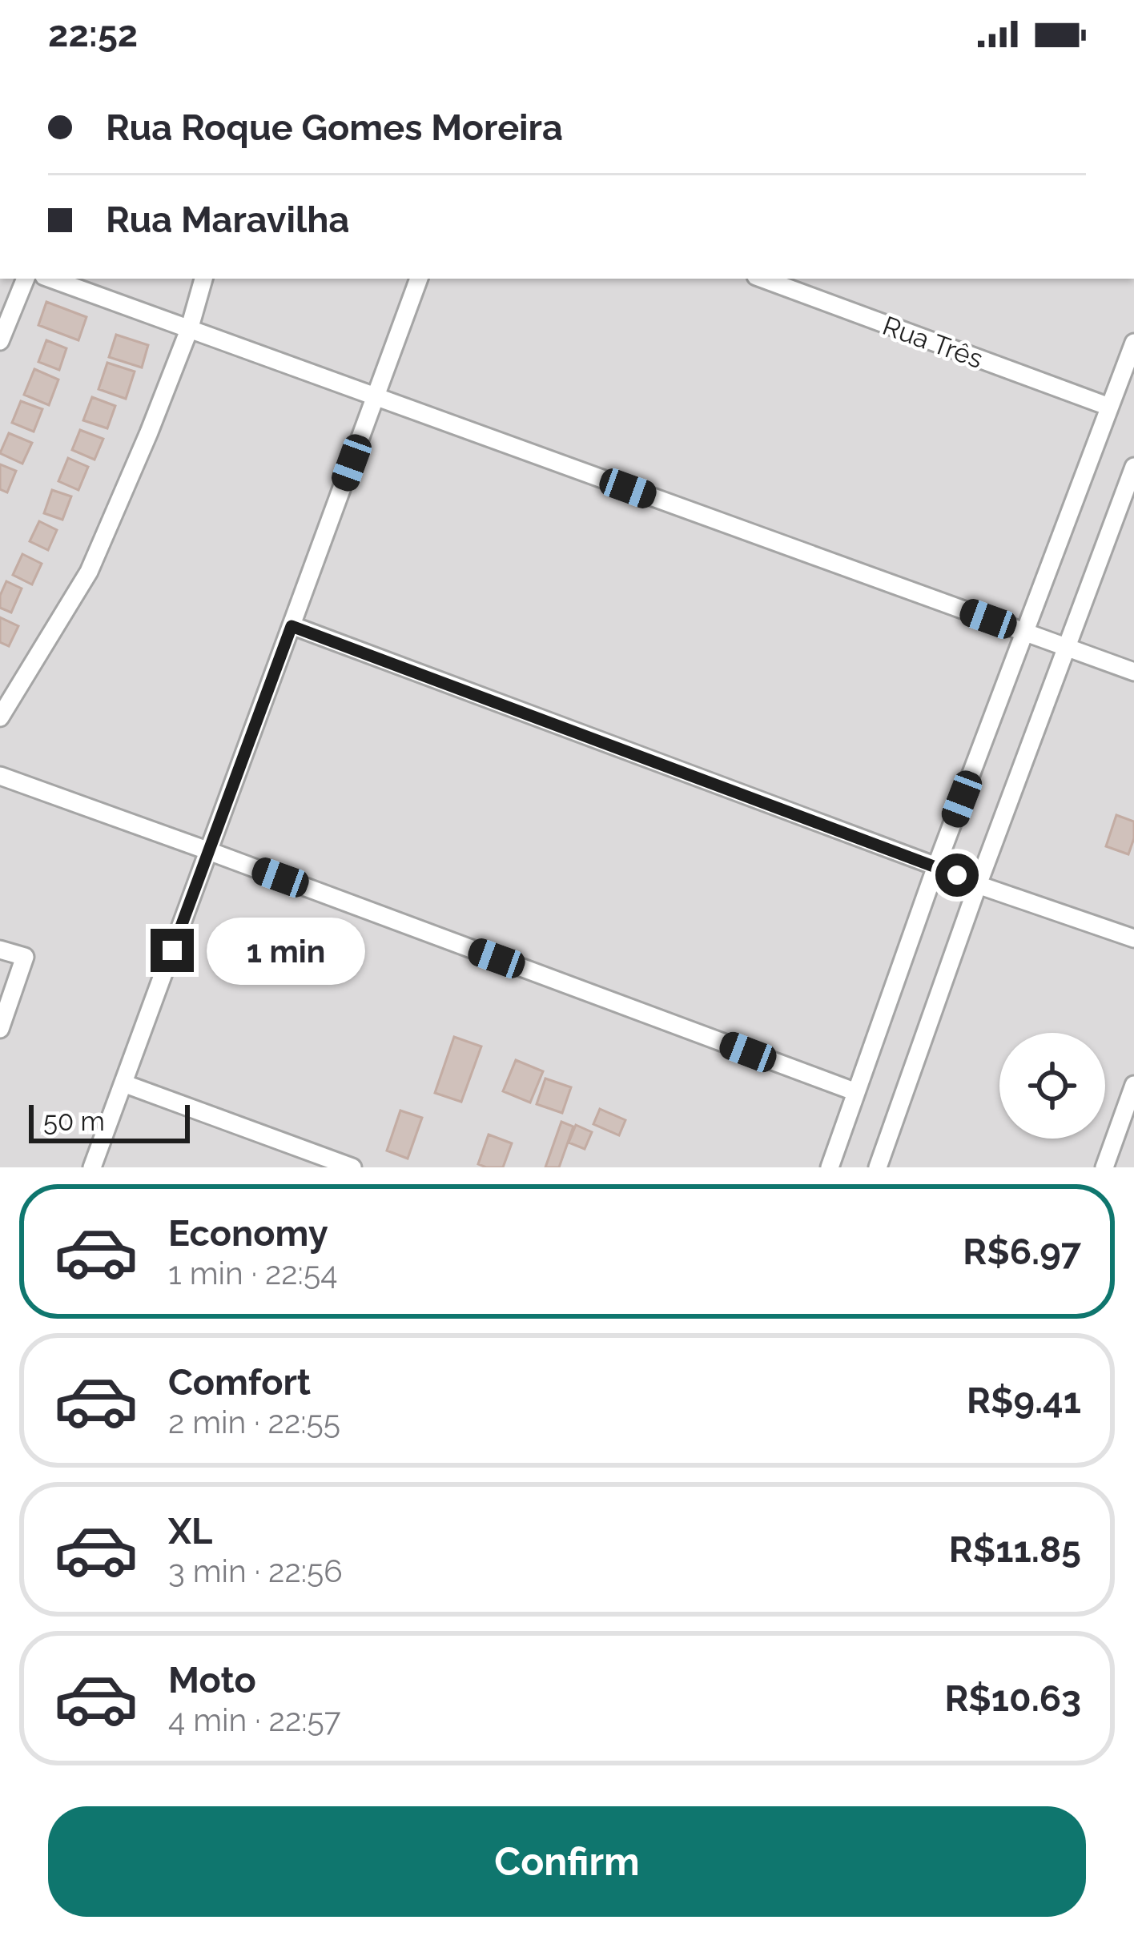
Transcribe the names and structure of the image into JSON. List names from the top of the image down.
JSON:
{
  "streets": {
    "street": ["Rua Três"]
  },
  "scale_bar": "50 m",
  "page": {
    "status": "22:52",
    "banner": ["Rua Roque Gomes Moreira", "Rua Maravilha"],
    "bubble": "1 min",
    "scale": "50 m",
    "list": [
      {
        "name": "Economy",
        "note": "1 min · 22:54",
        "value": "R$6.97"
      },
      {
        "name": "Comfort",
        "note": "2 min · 22:55",
        "value": "R$9.41"
      },
      {
        "name": "XL",
        "note": "3 min · 22:56",
        "value": "R$11.85"
      },
      {
        "name": "Moto",
        "note": "4 min · 22:57",
        "value": "R$10.63"
      }
    ],
    "buttons": "Confirm"
  }
}
